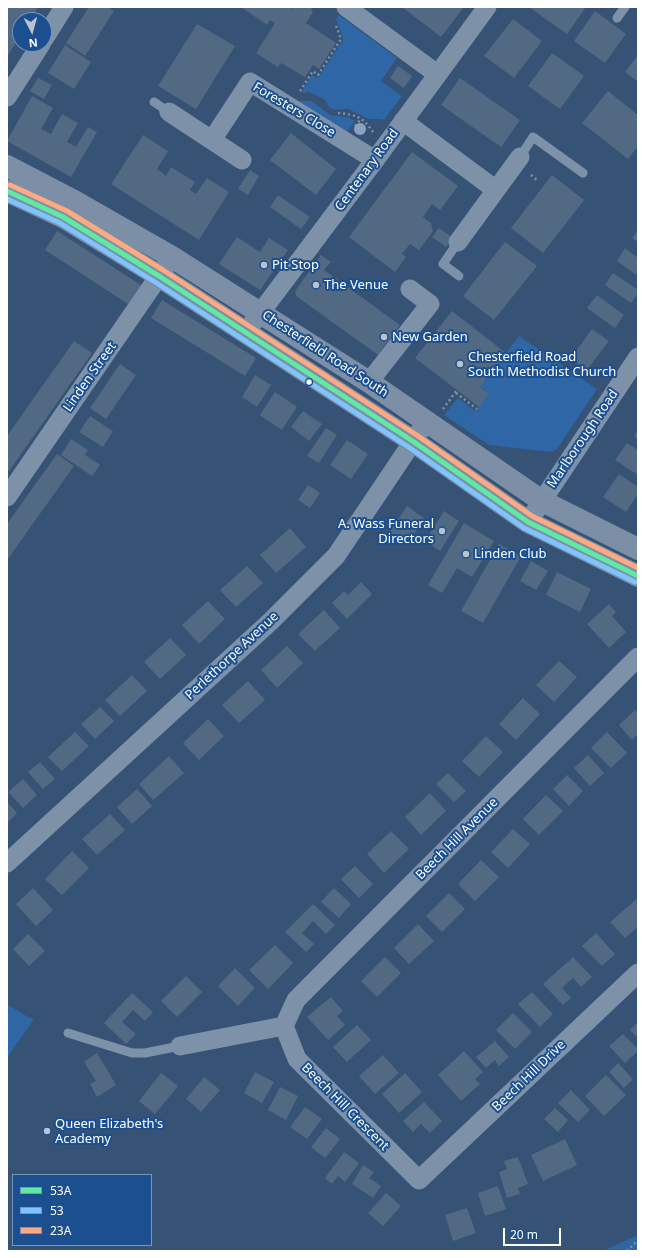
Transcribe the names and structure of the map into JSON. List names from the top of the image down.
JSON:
{
  "streets": {
    "main road": ["Chesterfield Road South"],
    "street": [
      "Foresters Close",
      "Centenary Road",
      "Linden Street",
      "Marlborough Road",
      "Perlethorpe Avenue",
      "Beech Hill Avenue",
      "Beech Hill Drive",
      "Beech Hill Crescent"
    ]
  },
  "crossings": [
    ["Foresters Close", "Centenary Road"],
    ["Centenary Road", "Chesterfield Road South"],
    ["Chesterfield Road South", "Linden Street"],
    ["Chesterfield Road South", "Marlborough Road"],
    ["Chesterfield Road South", "Perlethorpe Avenue"],
    ["Beech Hill Avenue", "Beech Hill Crescent"],
    ["Beech Hill Drive", "Beech Hill Crescent"]
  ],
  "places": [
    "Pit Stop",
    "The Venue",
    "New Garden",
    "Chesterfield Road South Methodist Church",
    "A. Wass Funeral Directors",
    "Linden Club",
    "Queen Elizabeth's Academy"
  ],
  "lines": ["transit line 23A", "transit line 53A", "transit line 53"],
  "legend": ["53A", "53", "23A"],
  "scale_bar": "20 m",
  "north": "bottom"
}
